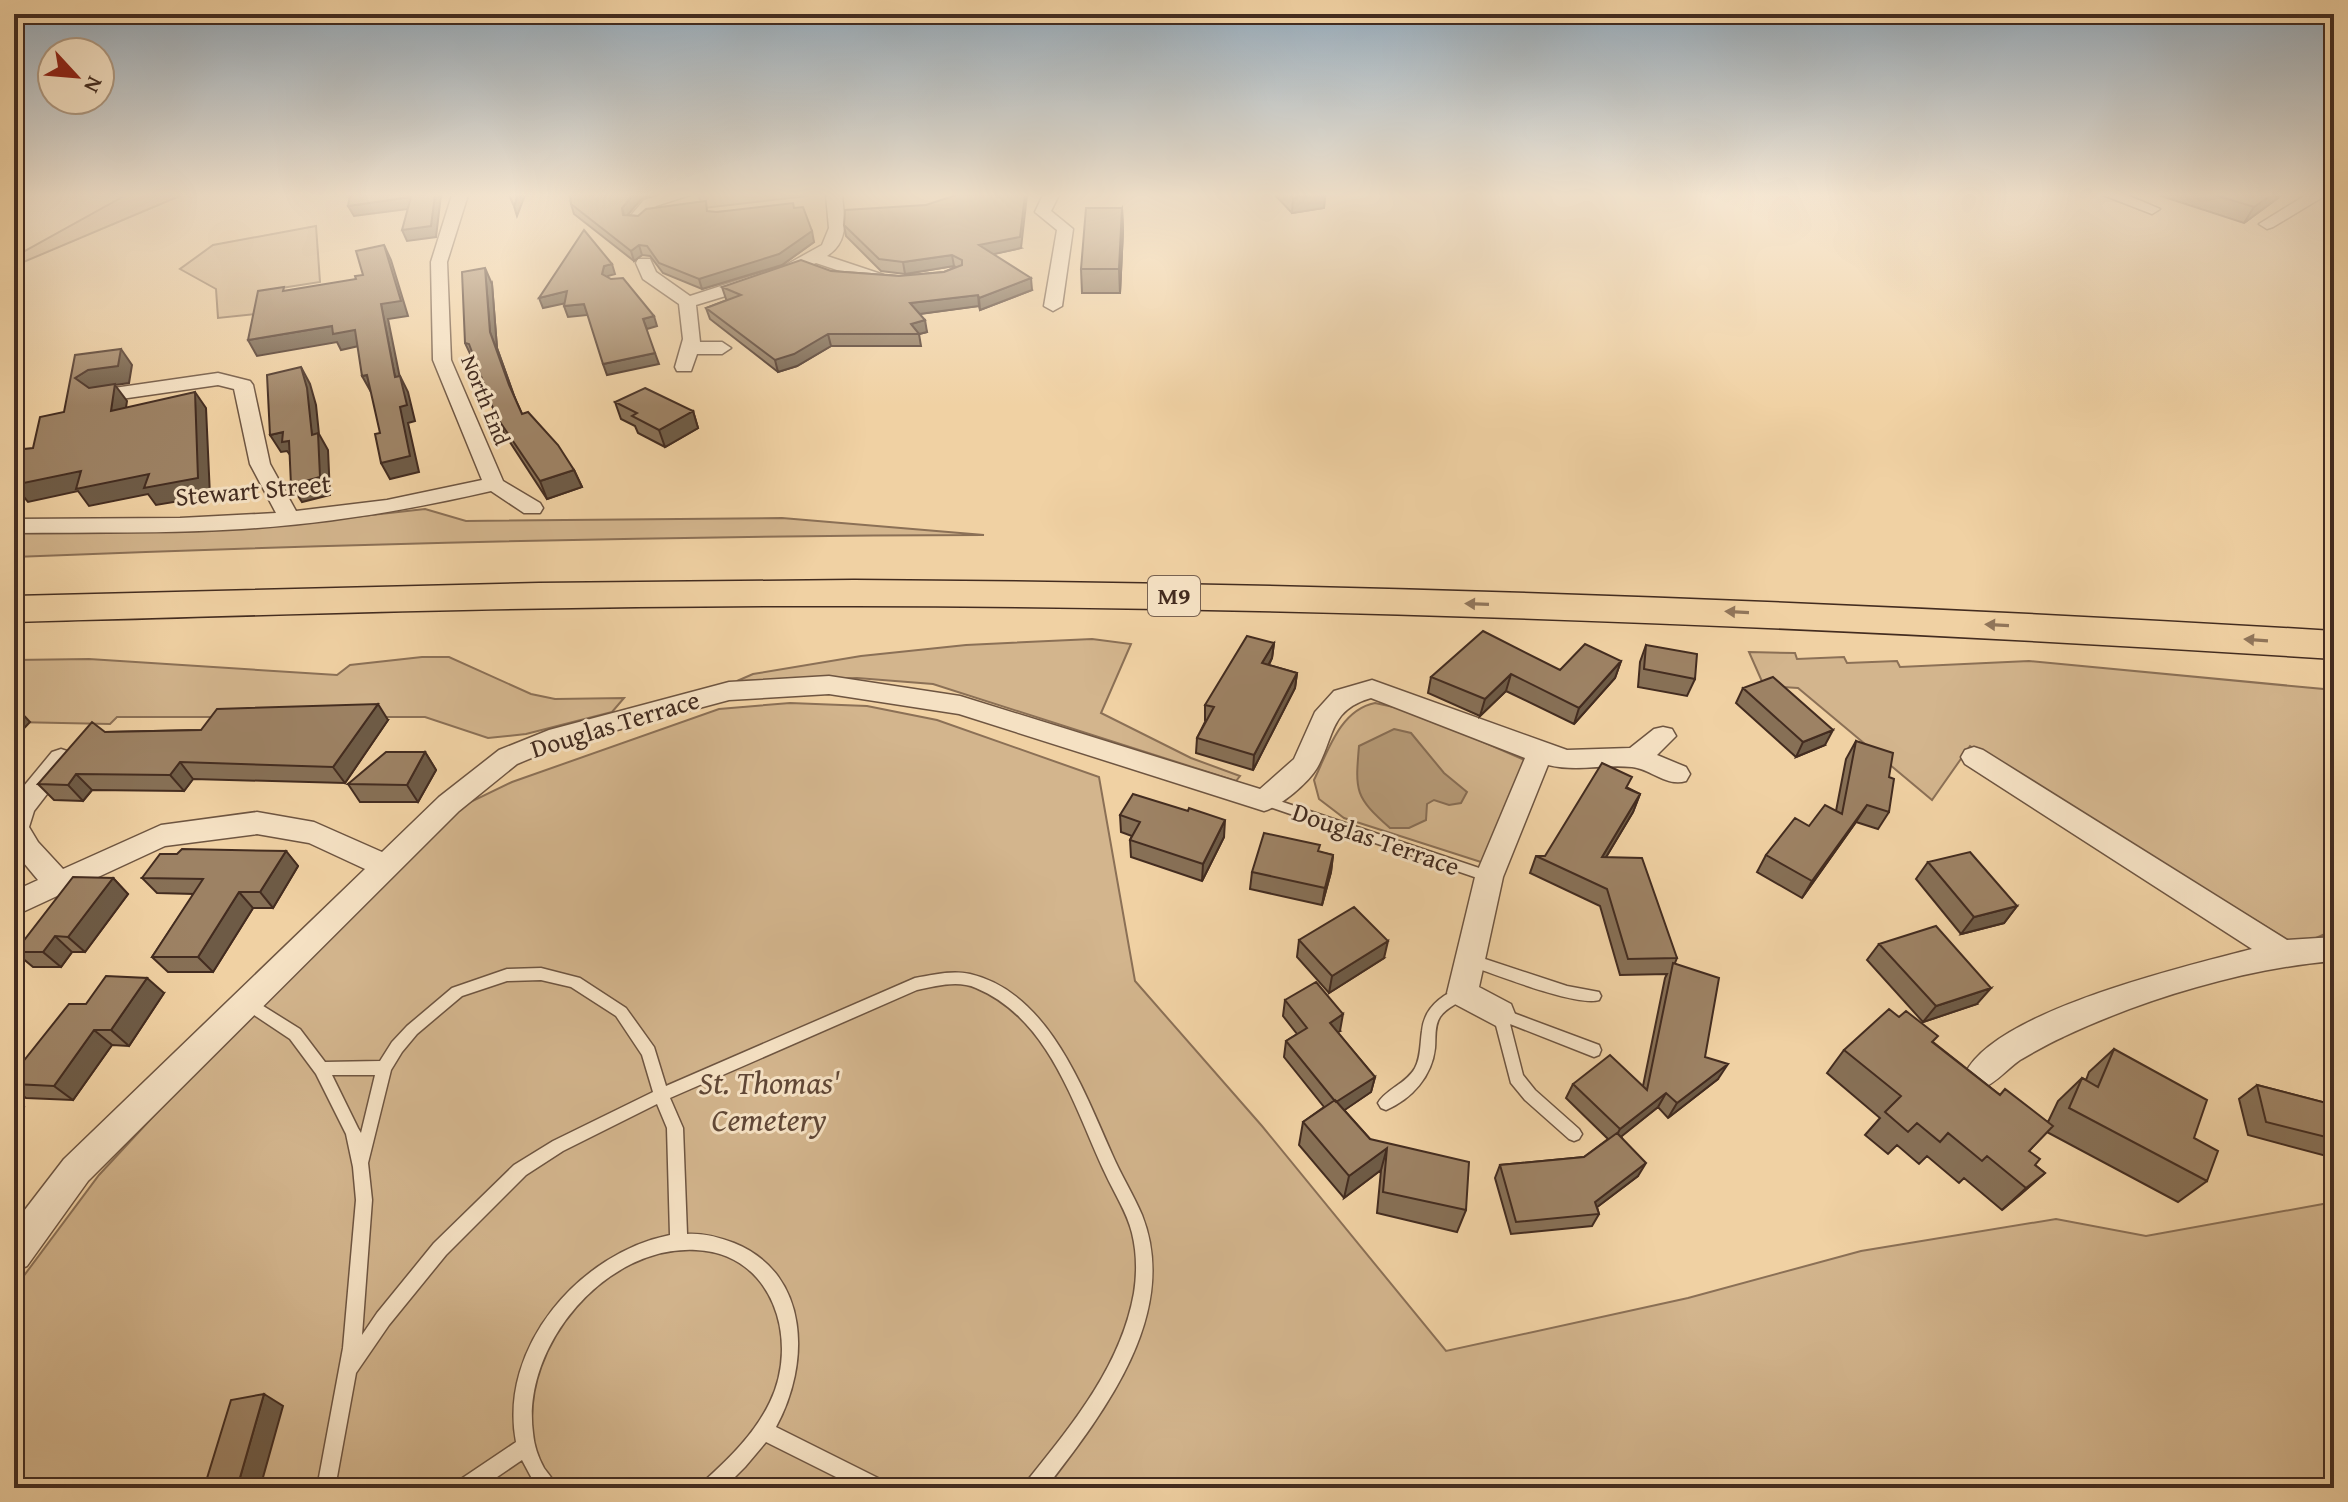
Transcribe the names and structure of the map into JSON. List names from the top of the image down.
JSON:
{
  "streets": {
    "highway": ["M9"],
    "street": ["North End", "Stewart Street", "Douglas Terrace"]
  },
  "crossings": [
    ["North End", "Stewart Street"]
  ],
  "parks": ["St. Thomas' Cemetery"],
  "north": "bottom right"
}
